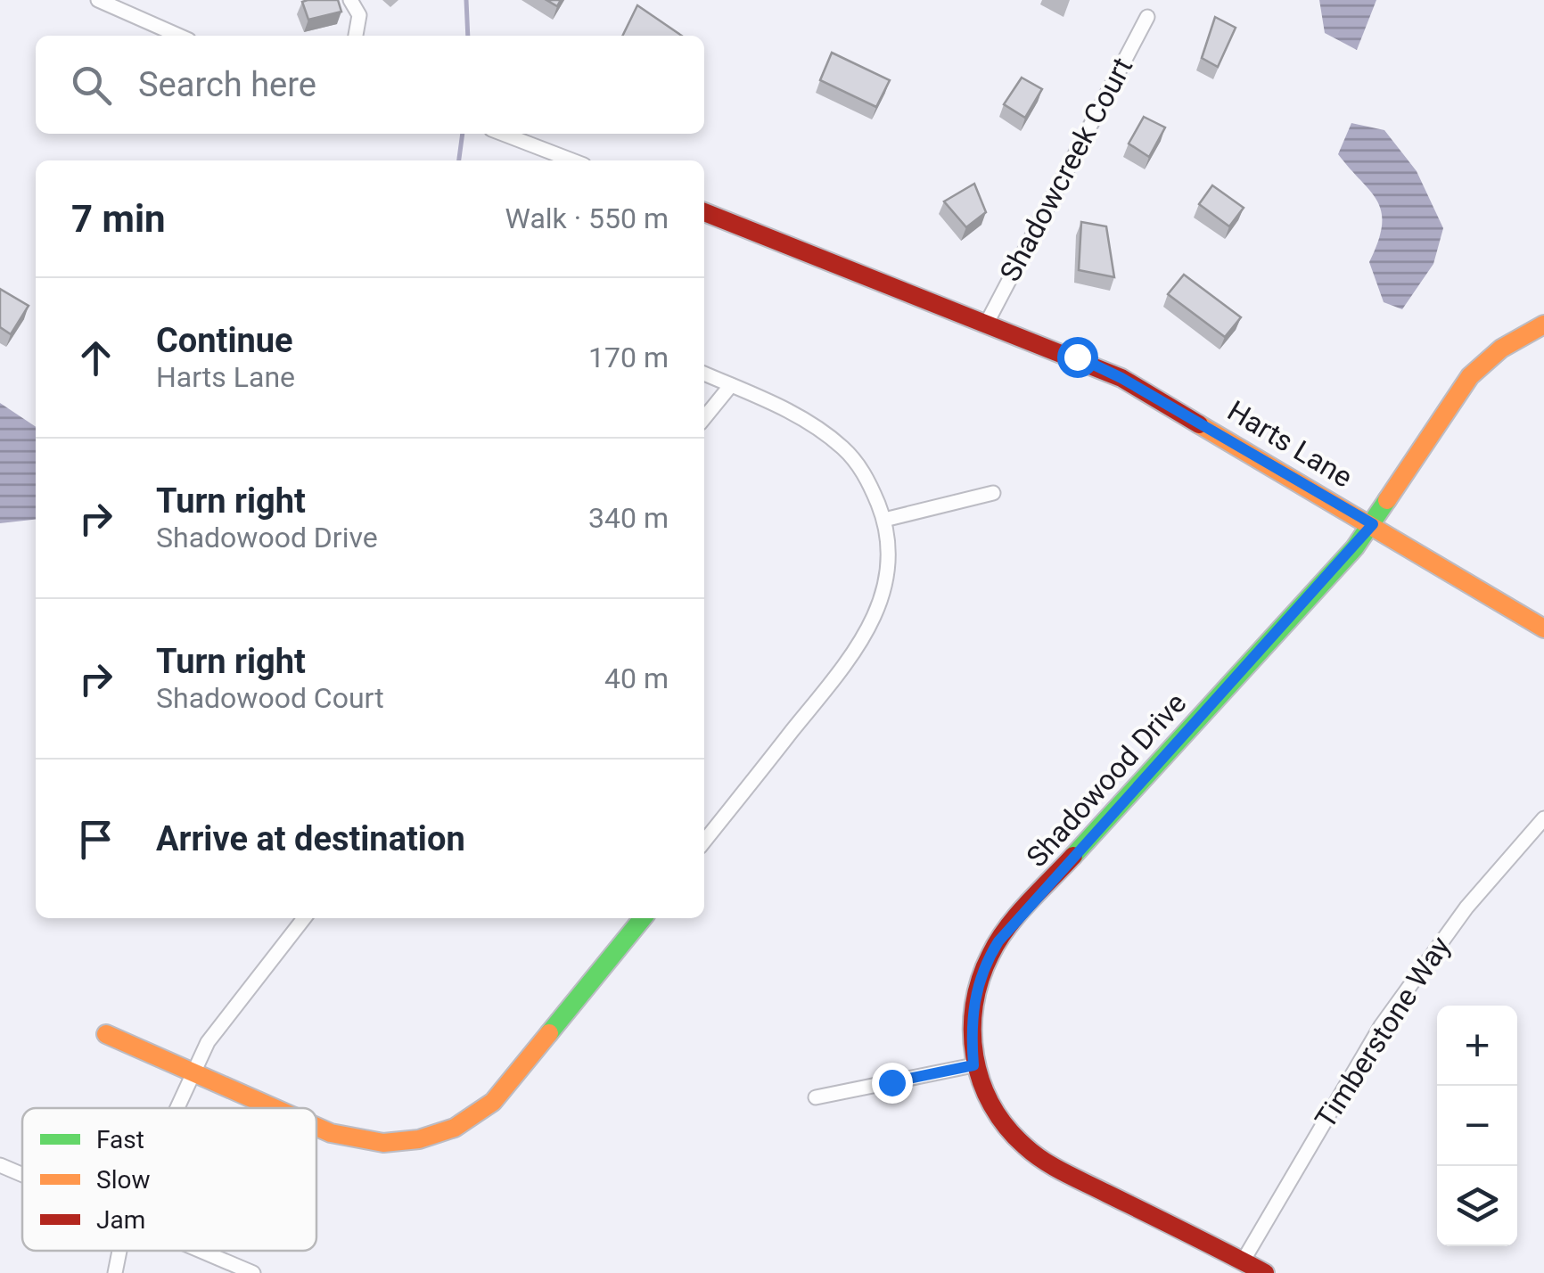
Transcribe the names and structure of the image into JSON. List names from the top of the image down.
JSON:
{
  "streets": {
    "street": [
      "Shadowcreek Court",
      "Harts Lane",
      "Shadowood Drive",
      "Timberstone Way"
    ]
  },
  "crossings": [
    ["Shadowcreek Court", "Harts Lane"],
    ["Harts Lane", "Shadowood Drive"],
    ["Shadowood Drive", "Timberstone Way"]
  ],
  "legend": ["Fast", "Slow", "Jam"],
  "page": {
    "search": "Search here",
    "heading": ["7 min", "Walk · 550 m"],
    "list": [
      ["Continue", "Harts Lane", "170 m"],
      ["Turn right", "Shadowood Drive", "340 m"],
      ["Turn right", "Shadowood Court", "40 m"],
      "Arrive at destination"
    ],
    "map_buttons": ["+", "−"]
  }
}
